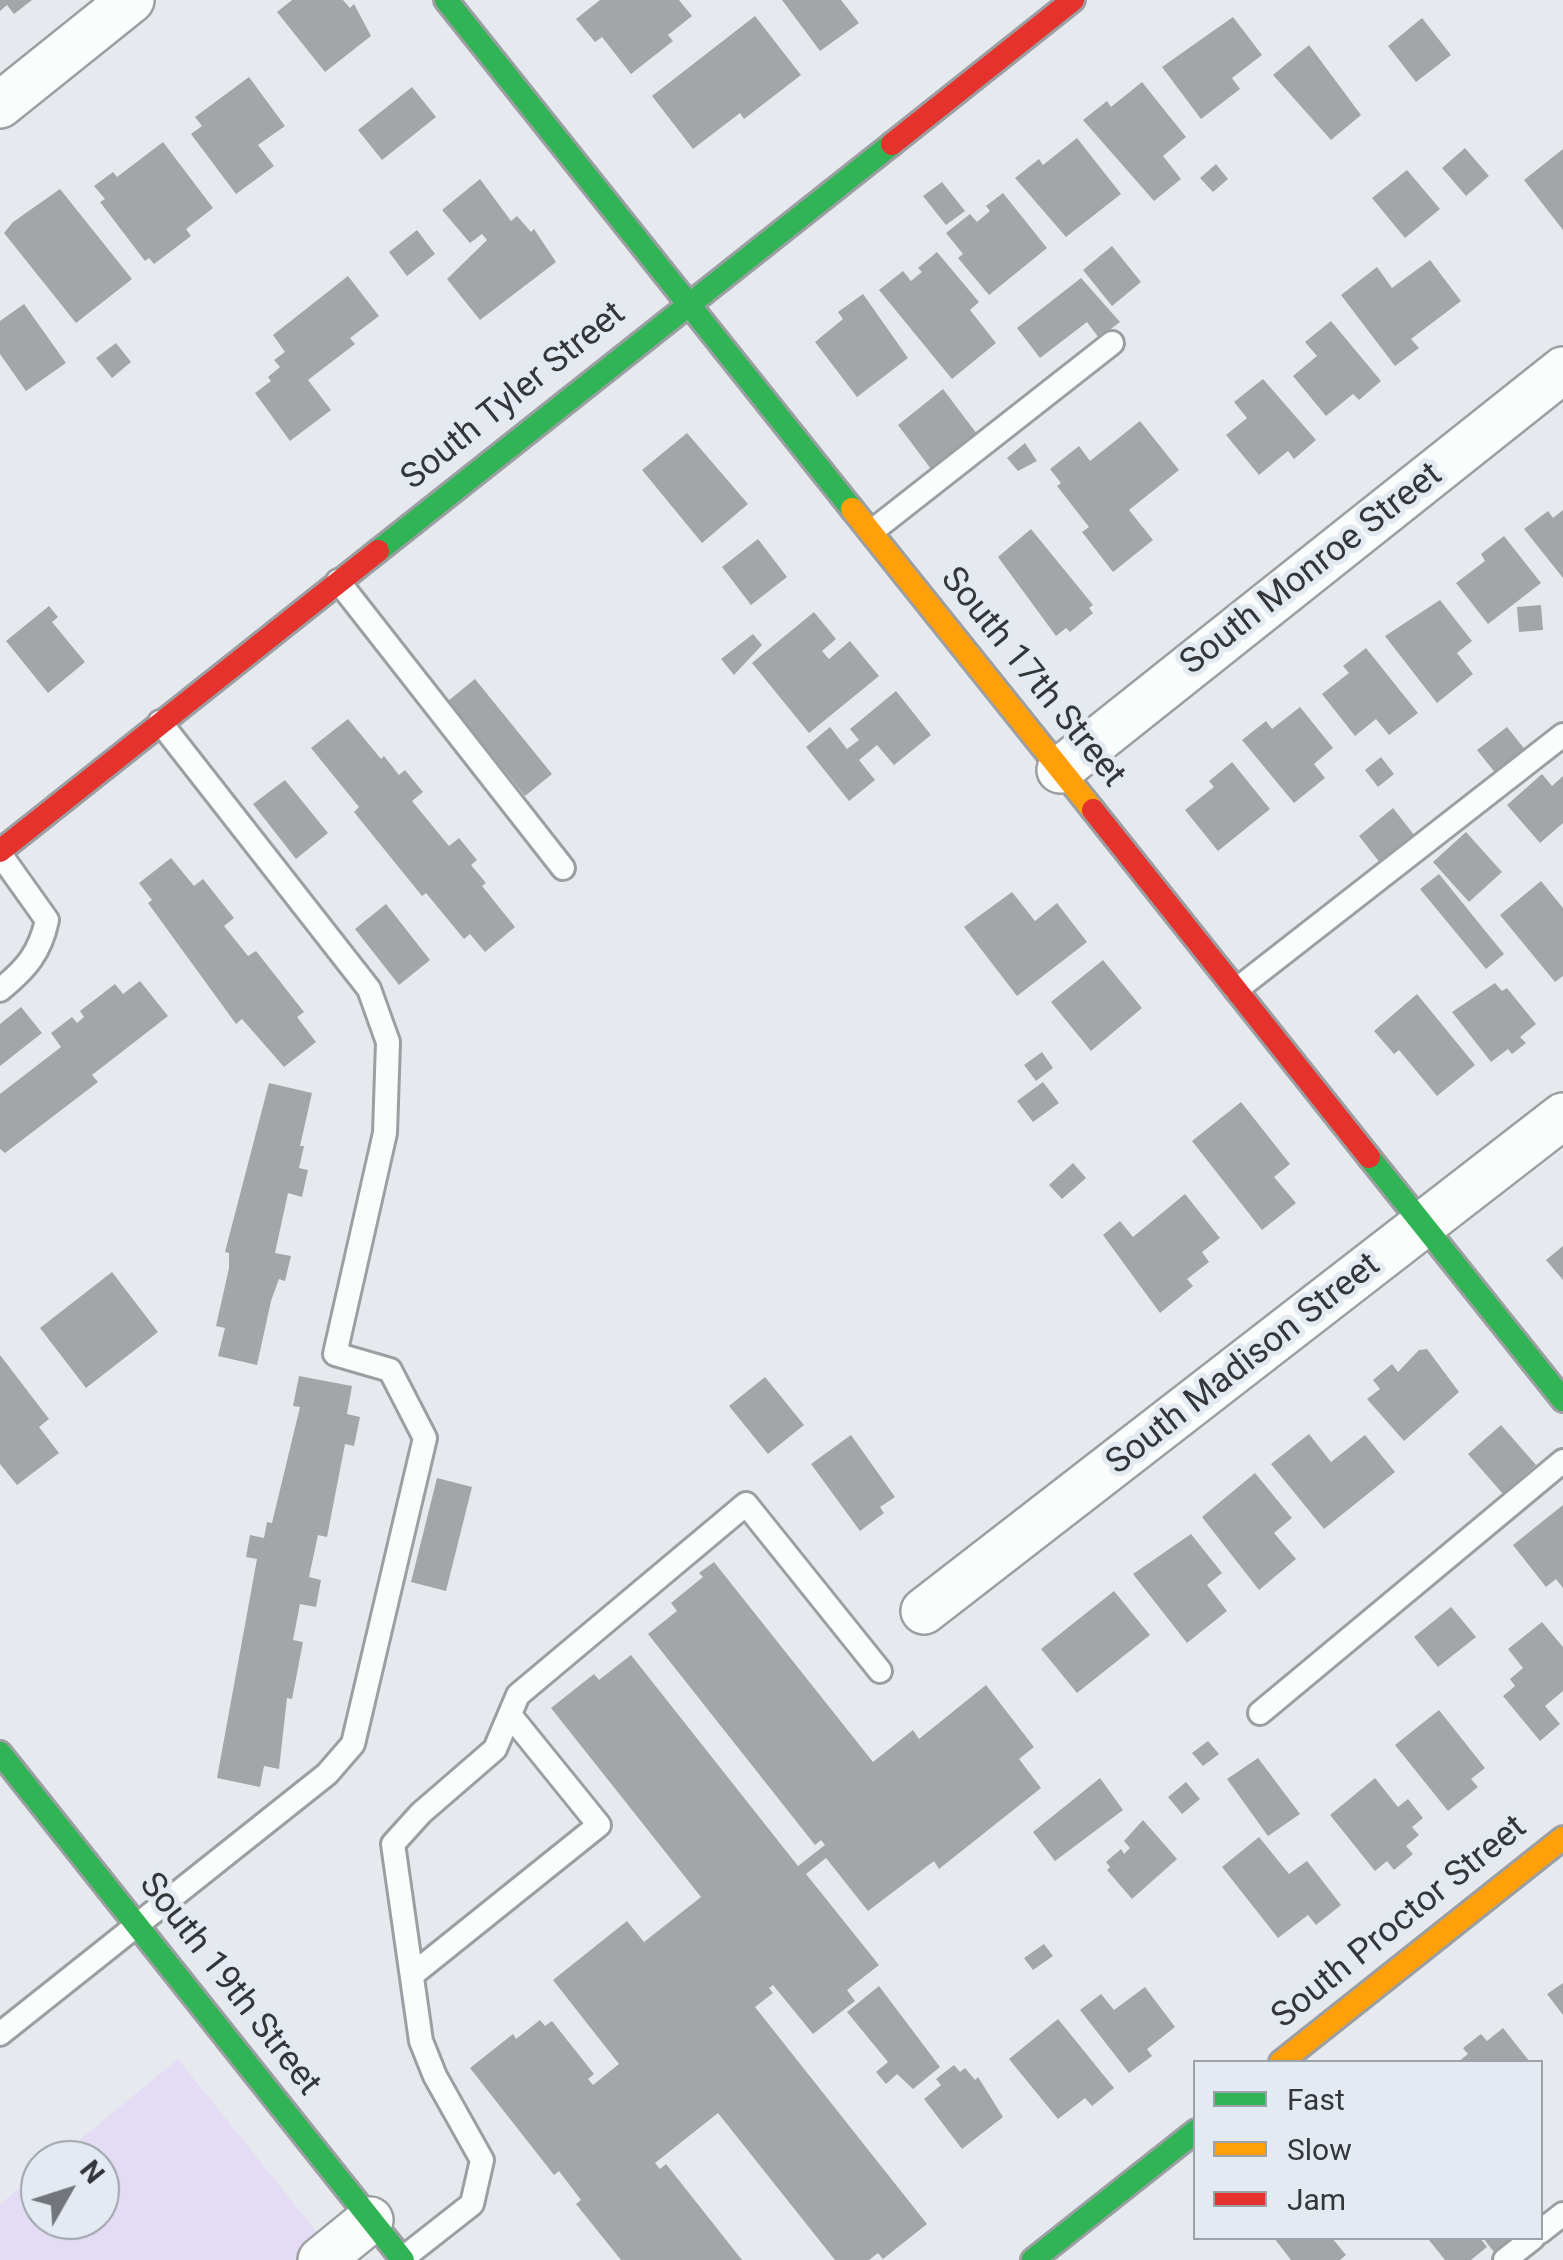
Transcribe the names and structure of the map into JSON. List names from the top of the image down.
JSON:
{
  "streets": {
    "street": [
      "South Tyler Street",
      "South Monroe Street",
      "South 17th Street",
      "South Madison Street",
      "South Proctor Street",
      "South 19th Street"
    ]
  },
  "crossings": [
    ["South Tyler Street", "South 17th Street"],
    ["South Monroe Street", "South 17th Street"],
    ["South 17th Street", "South Madison Street"]
  ],
  "legend": ["Fast", "Slow", "Jam"],
  "north": "top right"
}
